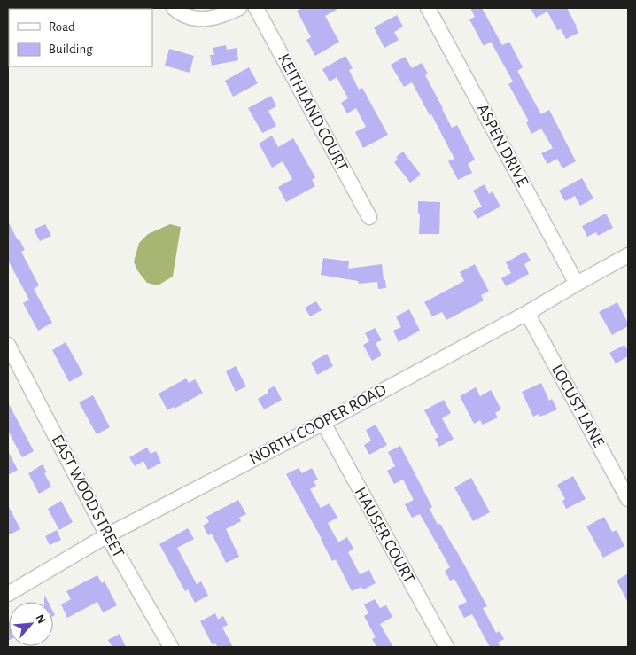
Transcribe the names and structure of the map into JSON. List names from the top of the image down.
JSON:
{
  "streets": {
    "street": [
      "KEITHLAND COURT",
      "ASPEN DRIVE",
      "LOCUST LANE",
      "NORTH COOPER ROAD",
      "EAST WOOD STREET",
      "HAUSER COURT"
    ]
  },
  "crossings": [
    ["ASPEN DRIVE", "NORTH COOPER ROAD"],
    ["LOCUST LANE", "NORTH COOPER ROAD"],
    ["NORTH COOPER ROAD", "EAST WOOD STREET"],
    ["NORTH COOPER ROAD", "HAUSER COURT"]
  ],
  "legend": ["Road", "Building"],
  "north": "top right"
}
